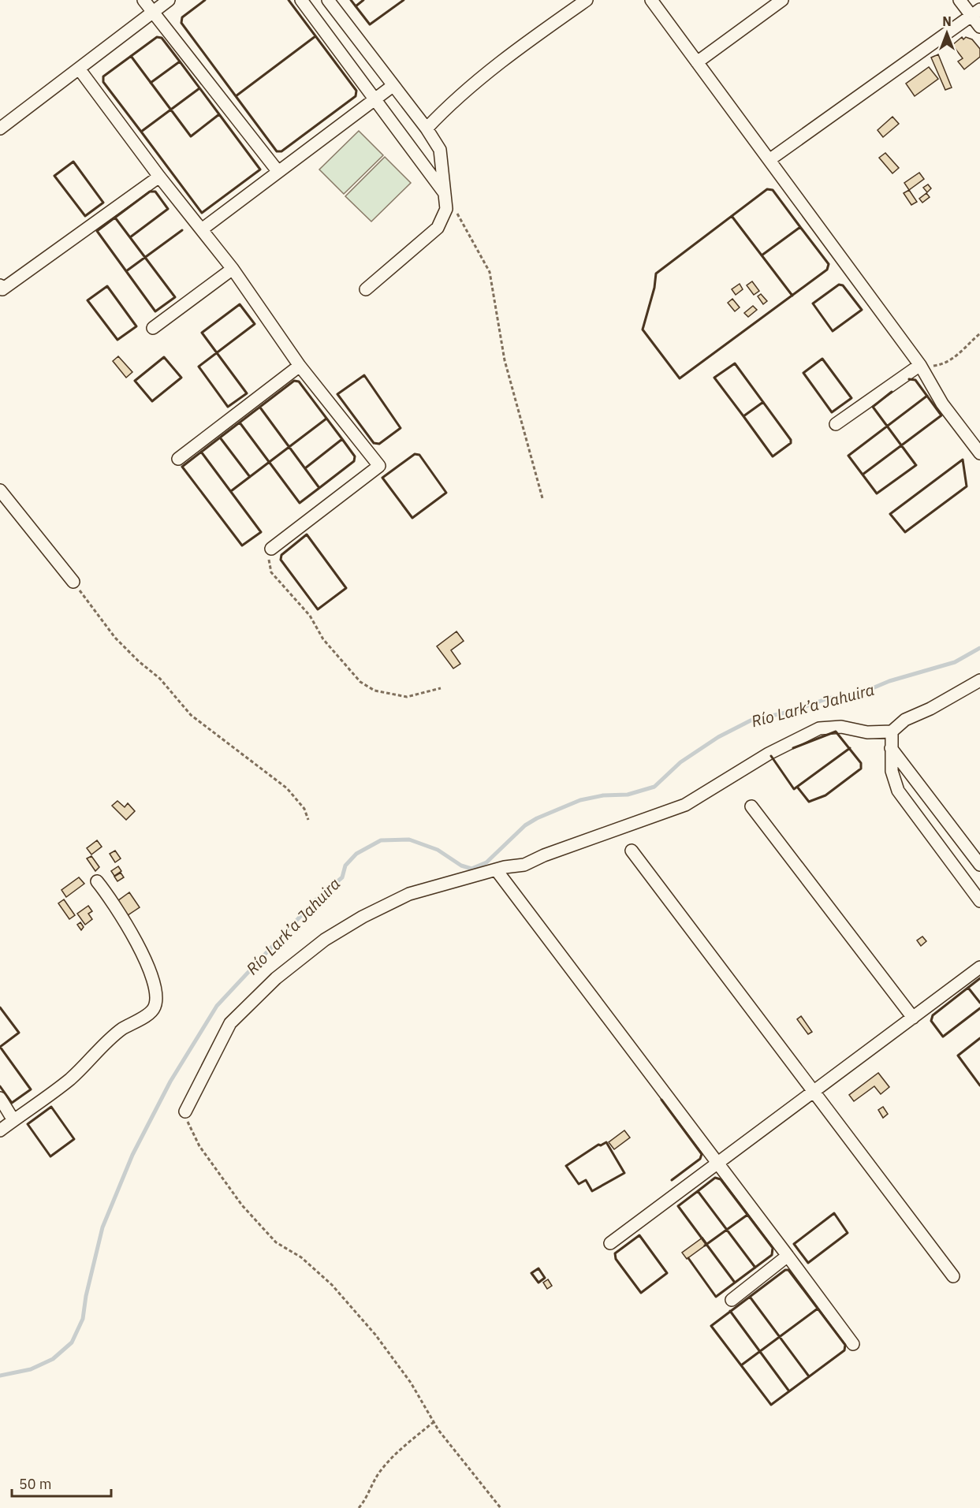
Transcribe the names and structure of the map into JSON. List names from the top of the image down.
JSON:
{
  "water": ["Río Lark’a Jahuira"],
  "scale_bar": "50 m",
  "north": "top"
}
